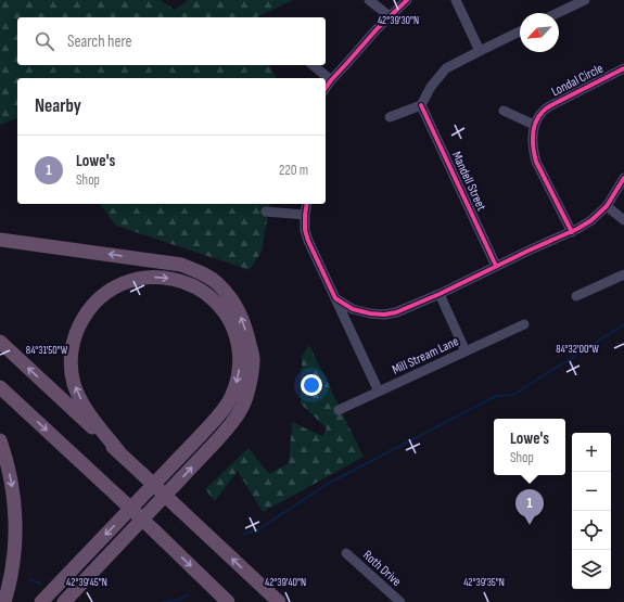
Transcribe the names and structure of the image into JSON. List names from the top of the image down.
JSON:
{
  "streets": {
    "street": [
      "Londal Circle",
      "Mandell Street",
      "Mill Stream Lane",
      "Roth Drive"
    ]
  },
  "north": "bottom left",
  "page": {
    "search": "Search here",
    "heading": "Nearby",
    "list": [
      {
        "mark": "1",
        "name": "Lowe's",
        "note": "Shop",
        "value": "220 m"
      }
    ],
    "popup": ["Lowe's", "Shop"],
    "map_buttons": ["+", "−"],
    "pins": "1"
  },
  "coordinates": [
    "42°39'30\"N",
    "84°32'00\"W",
    "84°31'50\"W",
    "42°39'45\"N",
    "42°39'40\"N",
    "42°39'35\"N"
  ]
}
